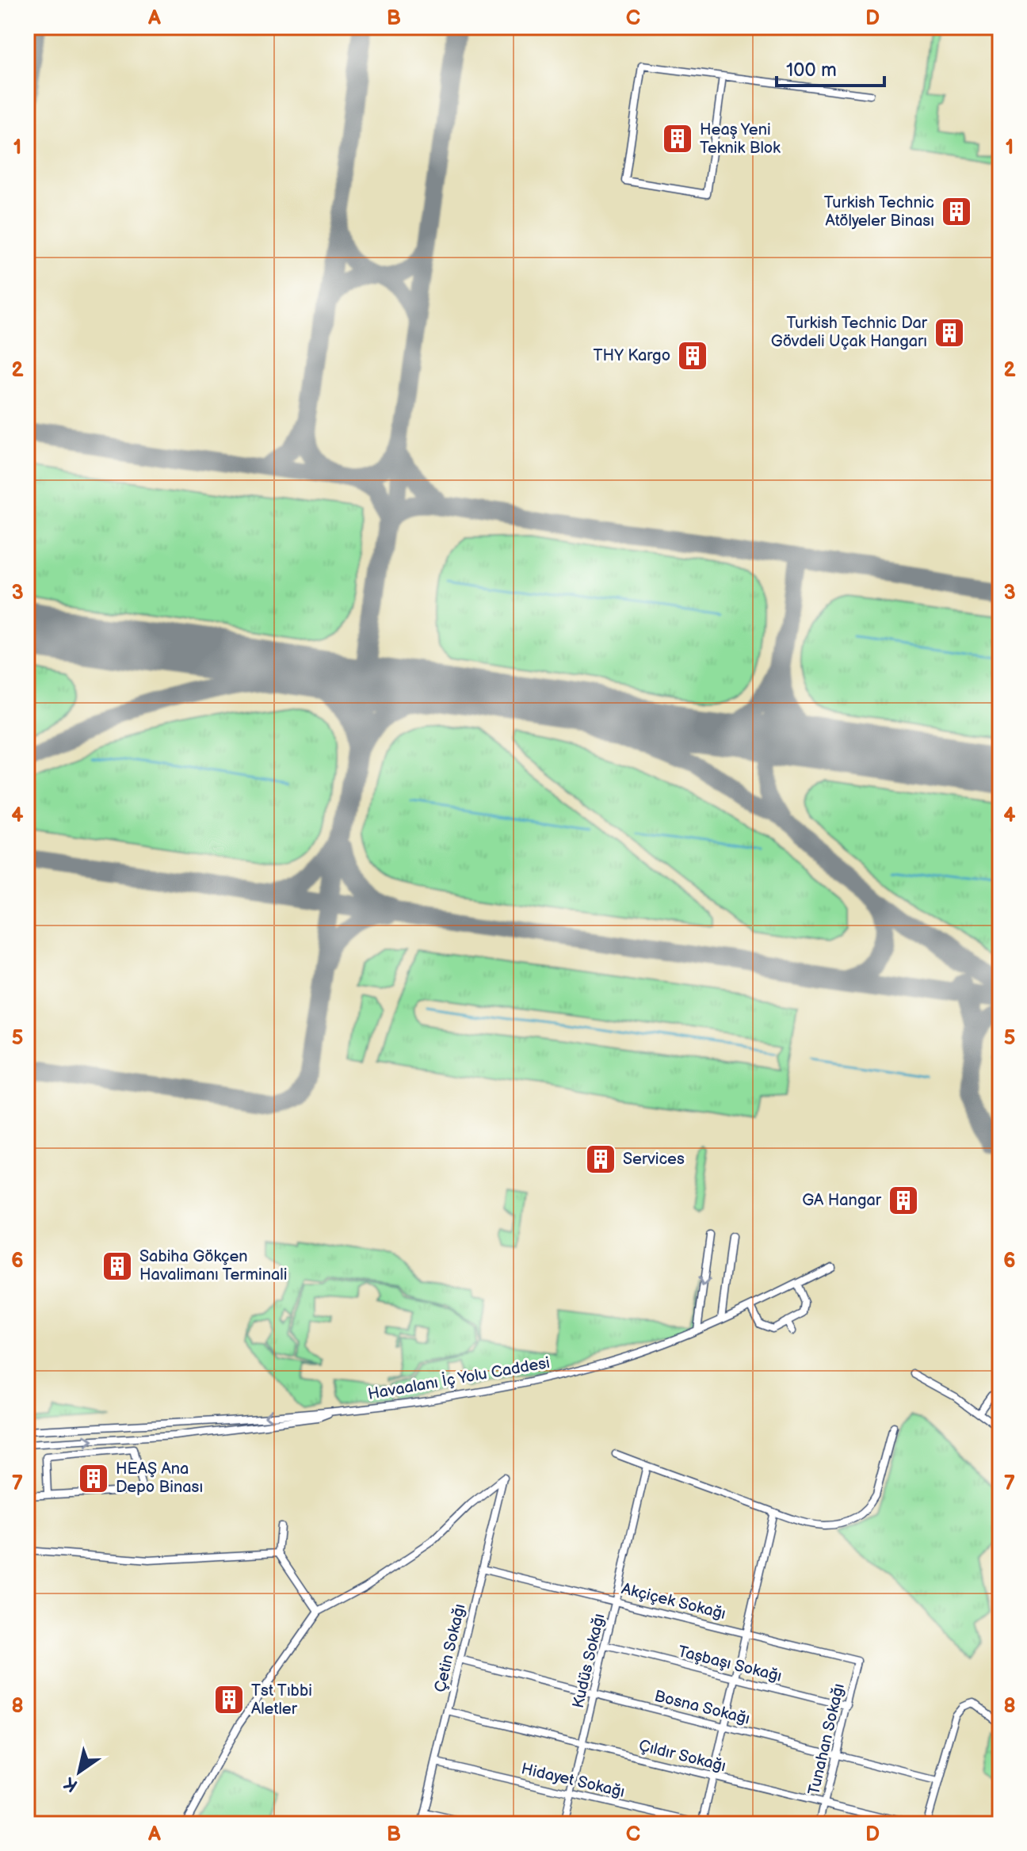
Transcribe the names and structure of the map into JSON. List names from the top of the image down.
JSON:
{
  "streets": {
    "street": [
      "Havaalanı İç Yolu Caddesi",
      "Akçiçek Sokağı",
      "Çetin Sokağı",
      "Kudüs Sokağı",
      "Taşbaşı Sokağı",
      "Bosna Sokağı",
      "Tunahan Sokağı",
      "Çıldır Sokağı",
      "Hidayet Sokağı"
    ]
  },
  "crossings": [
    ["Akçiçek Sokağı", "Çetin Sokağı"],
    ["Akçiçek Sokağı", "Kudüs Sokağı"],
    ["Akçiçek Sokağı", "Tunahan Sokağı"],
    ["Çetin Sokağı", "Bosna Sokağı"],
    ["Çetin Sokağı", "Çıldır Sokağı"],
    ["Çetin Sokağı", "Hidayet Sokağı"],
    ["Kudüs Sokağı", "Taşbaşı Sokağı"],
    ["Kudüs Sokağı", "Bosna Sokağı"],
    ["Kudüs Sokağı", "Çıldır Sokağı"],
    ["Kudüs Sokağı", "Hidayet Sokağı"],
    ["Taşbaşı Sokağı", "Tunahan Sokağı"],
    ["Bosna Sokağı", "Tunahan Sokağı"],
    ["Tunahan Sokağı", "Çıldır Sokağı"]
  ],
  "places": {
    "building": [
      "Heaş Yeni Teknik Blok",
      "Turkish Technic Atölyeler Binası",
      "Turkish Technic Dar Gövdeli Uçak Hangarı",
      "THY Kargo",
      "Services",
      "GA Hangar",
      "Sabiha Gökçen Havalimanı Terminali",
      "HEAŞ Ana Depo Binası",
      "Tst Tıbbi Aletler"
    ]
  },
  "scale_bar": "100 m",
  "north": "bottom left",
  "grid": {
    "columns": [
      "A",
      "B",
      "C",
      "D"
    ],
    "rows": [
      "1",
      "2",
      "3",
      "4",
      "5",
      "6",
      "7",
      "8"
    ]
  }
}
